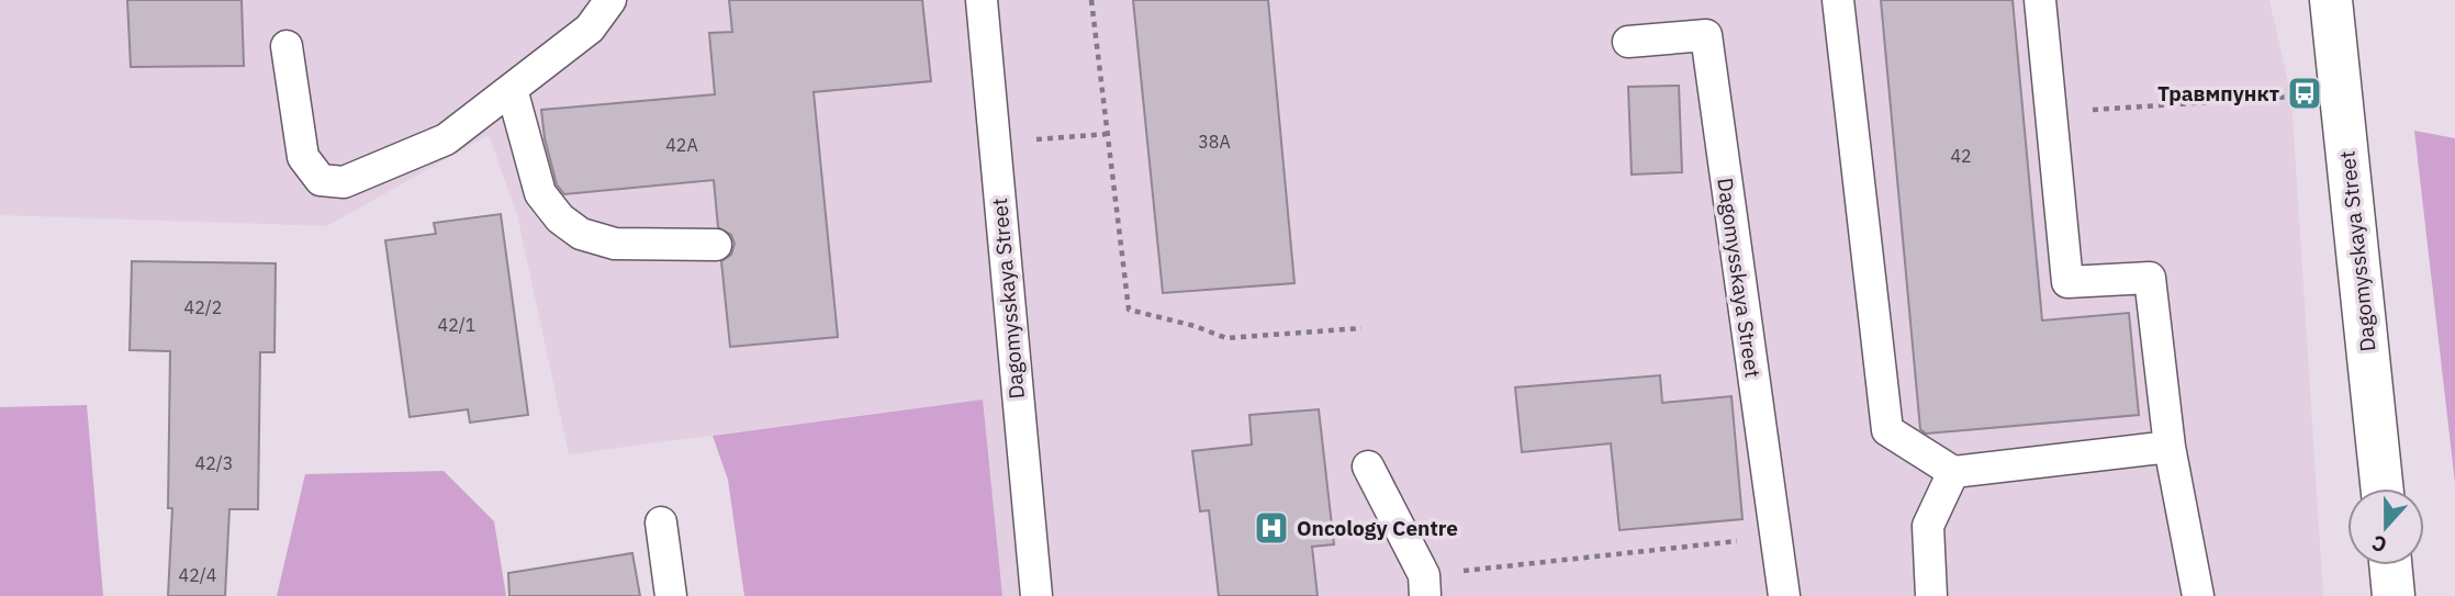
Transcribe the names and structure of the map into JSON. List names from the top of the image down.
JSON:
{
  "streets": {
    "street": ["Dagomysskaya Street"]
  },
  "places": {
    "bus stop": ["Травмпункт"],
    "hospital": ["Oncology Centre"]
  },
  "house_numbers": [
    "38А",
    "42А",
    "42",
    "42/2",
    "42/1",
    "42/3",
    "42/4"
  ],
  "north": "bottom"
}
